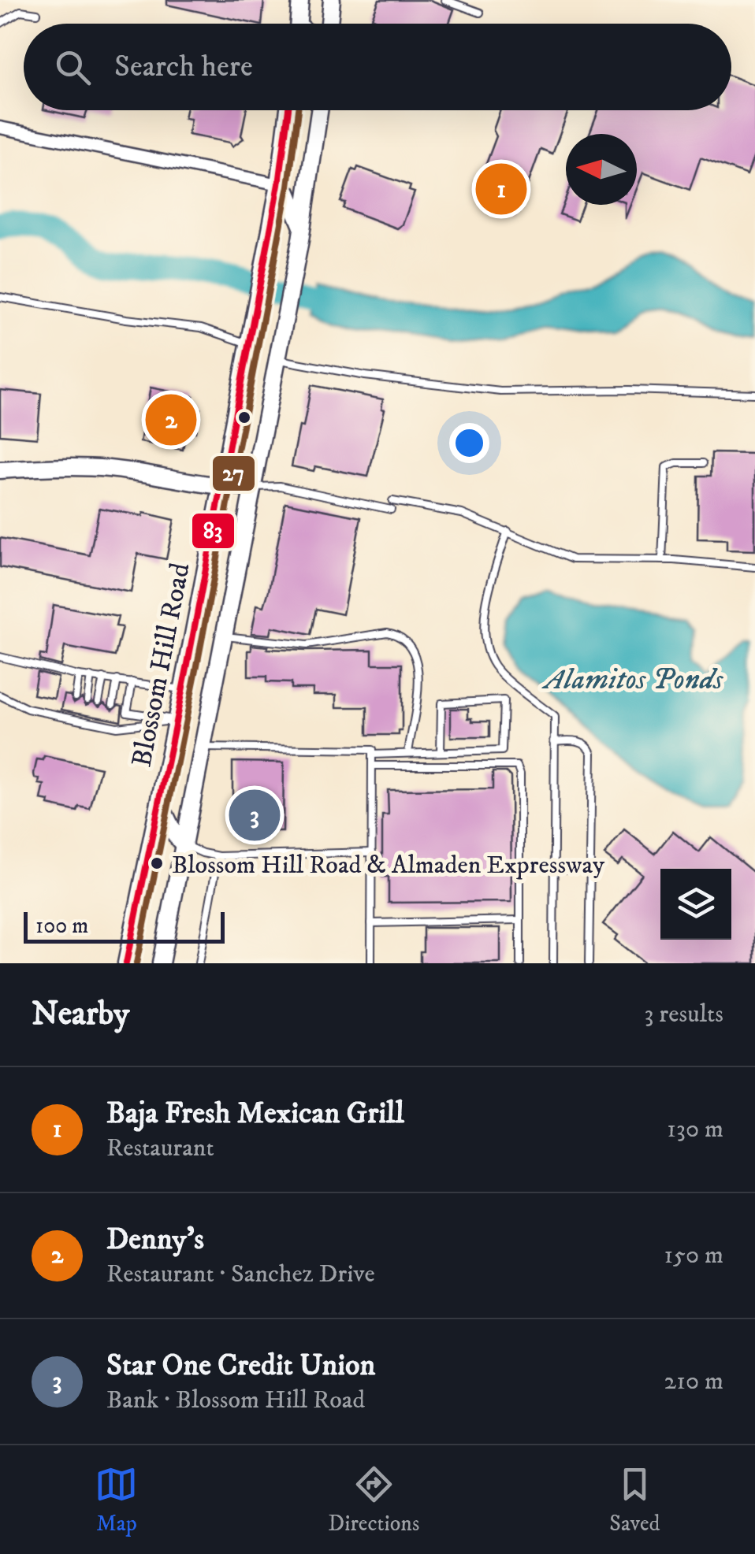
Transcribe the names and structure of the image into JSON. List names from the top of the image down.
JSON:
{
  "streets": {
    "main road": ["Blossom Hill Road"]
  },
  "water": ["Alamitos Ponds"],
  "places": ["Blossom Hill Road & Almaden Expressway"],
  "lines": ["transit line 83", "transit line 27"],
  "scale_bar": "100 m",
  "north": "left",
  "page": {
    "search": "Search here",
    "pins": ["1", "2", "3"],
    "scale": "100 m",
    "heading": ["Nearby", "3 results"],
    "list": [
      {
        "mark": "1",
        "name": "Baja Fresh Mexican Grill",
        "note": "Restaurant",
        "value": "130 m"
      },
      {
        "mark": "2",
        "name": "Denny's",
        "note": "Restaurant · Sanchez Drive",
        "value": "150 m"
      },
      {
        "mark": "3",
        "name": "Star One Credit Union",
        "note": "Bank · Blossom Hill Road",
        "value": "210 m"
      }
    ],
    "nav": ["Map", "Directions", "Saved"]
  }
}
